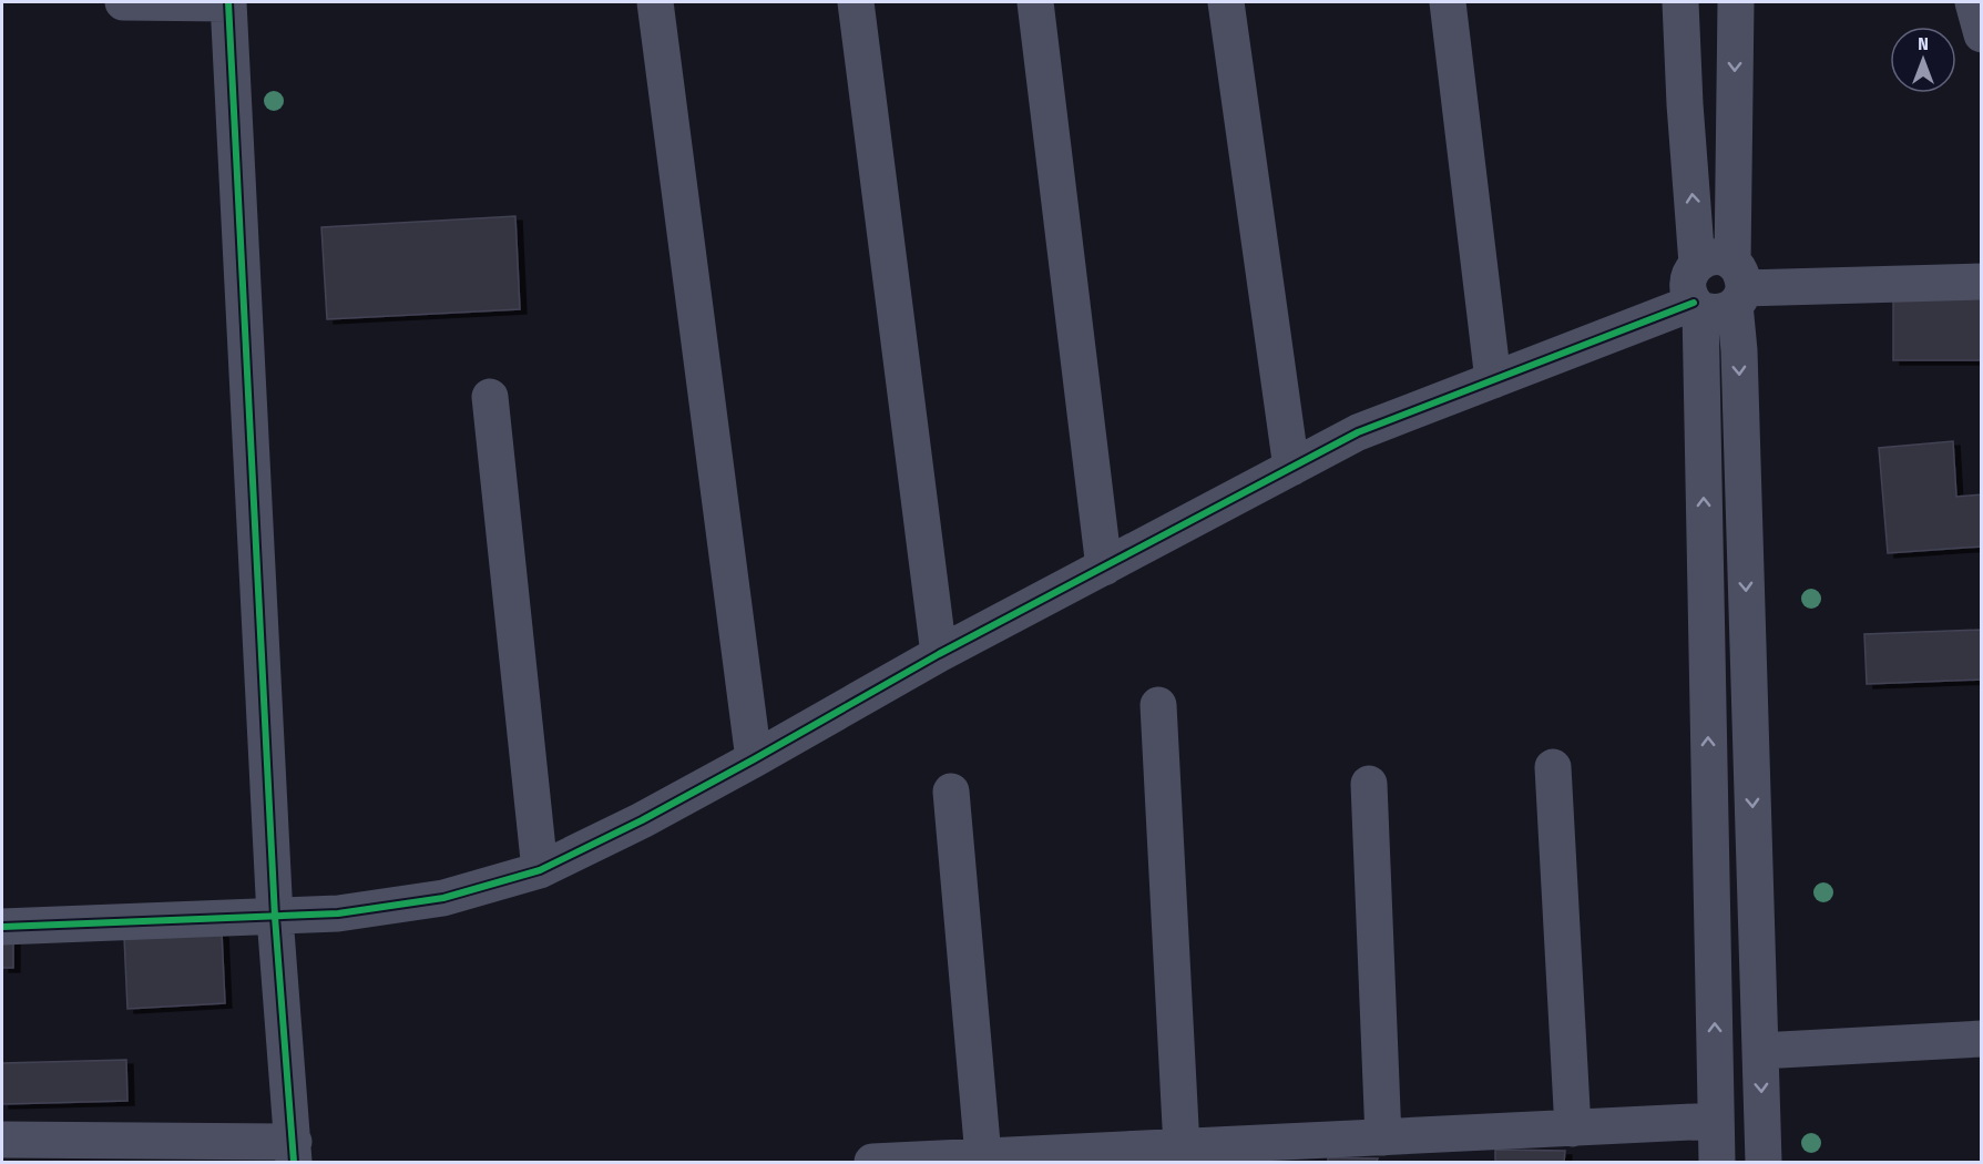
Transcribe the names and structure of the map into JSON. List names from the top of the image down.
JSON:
{
  "north": "top"
}
